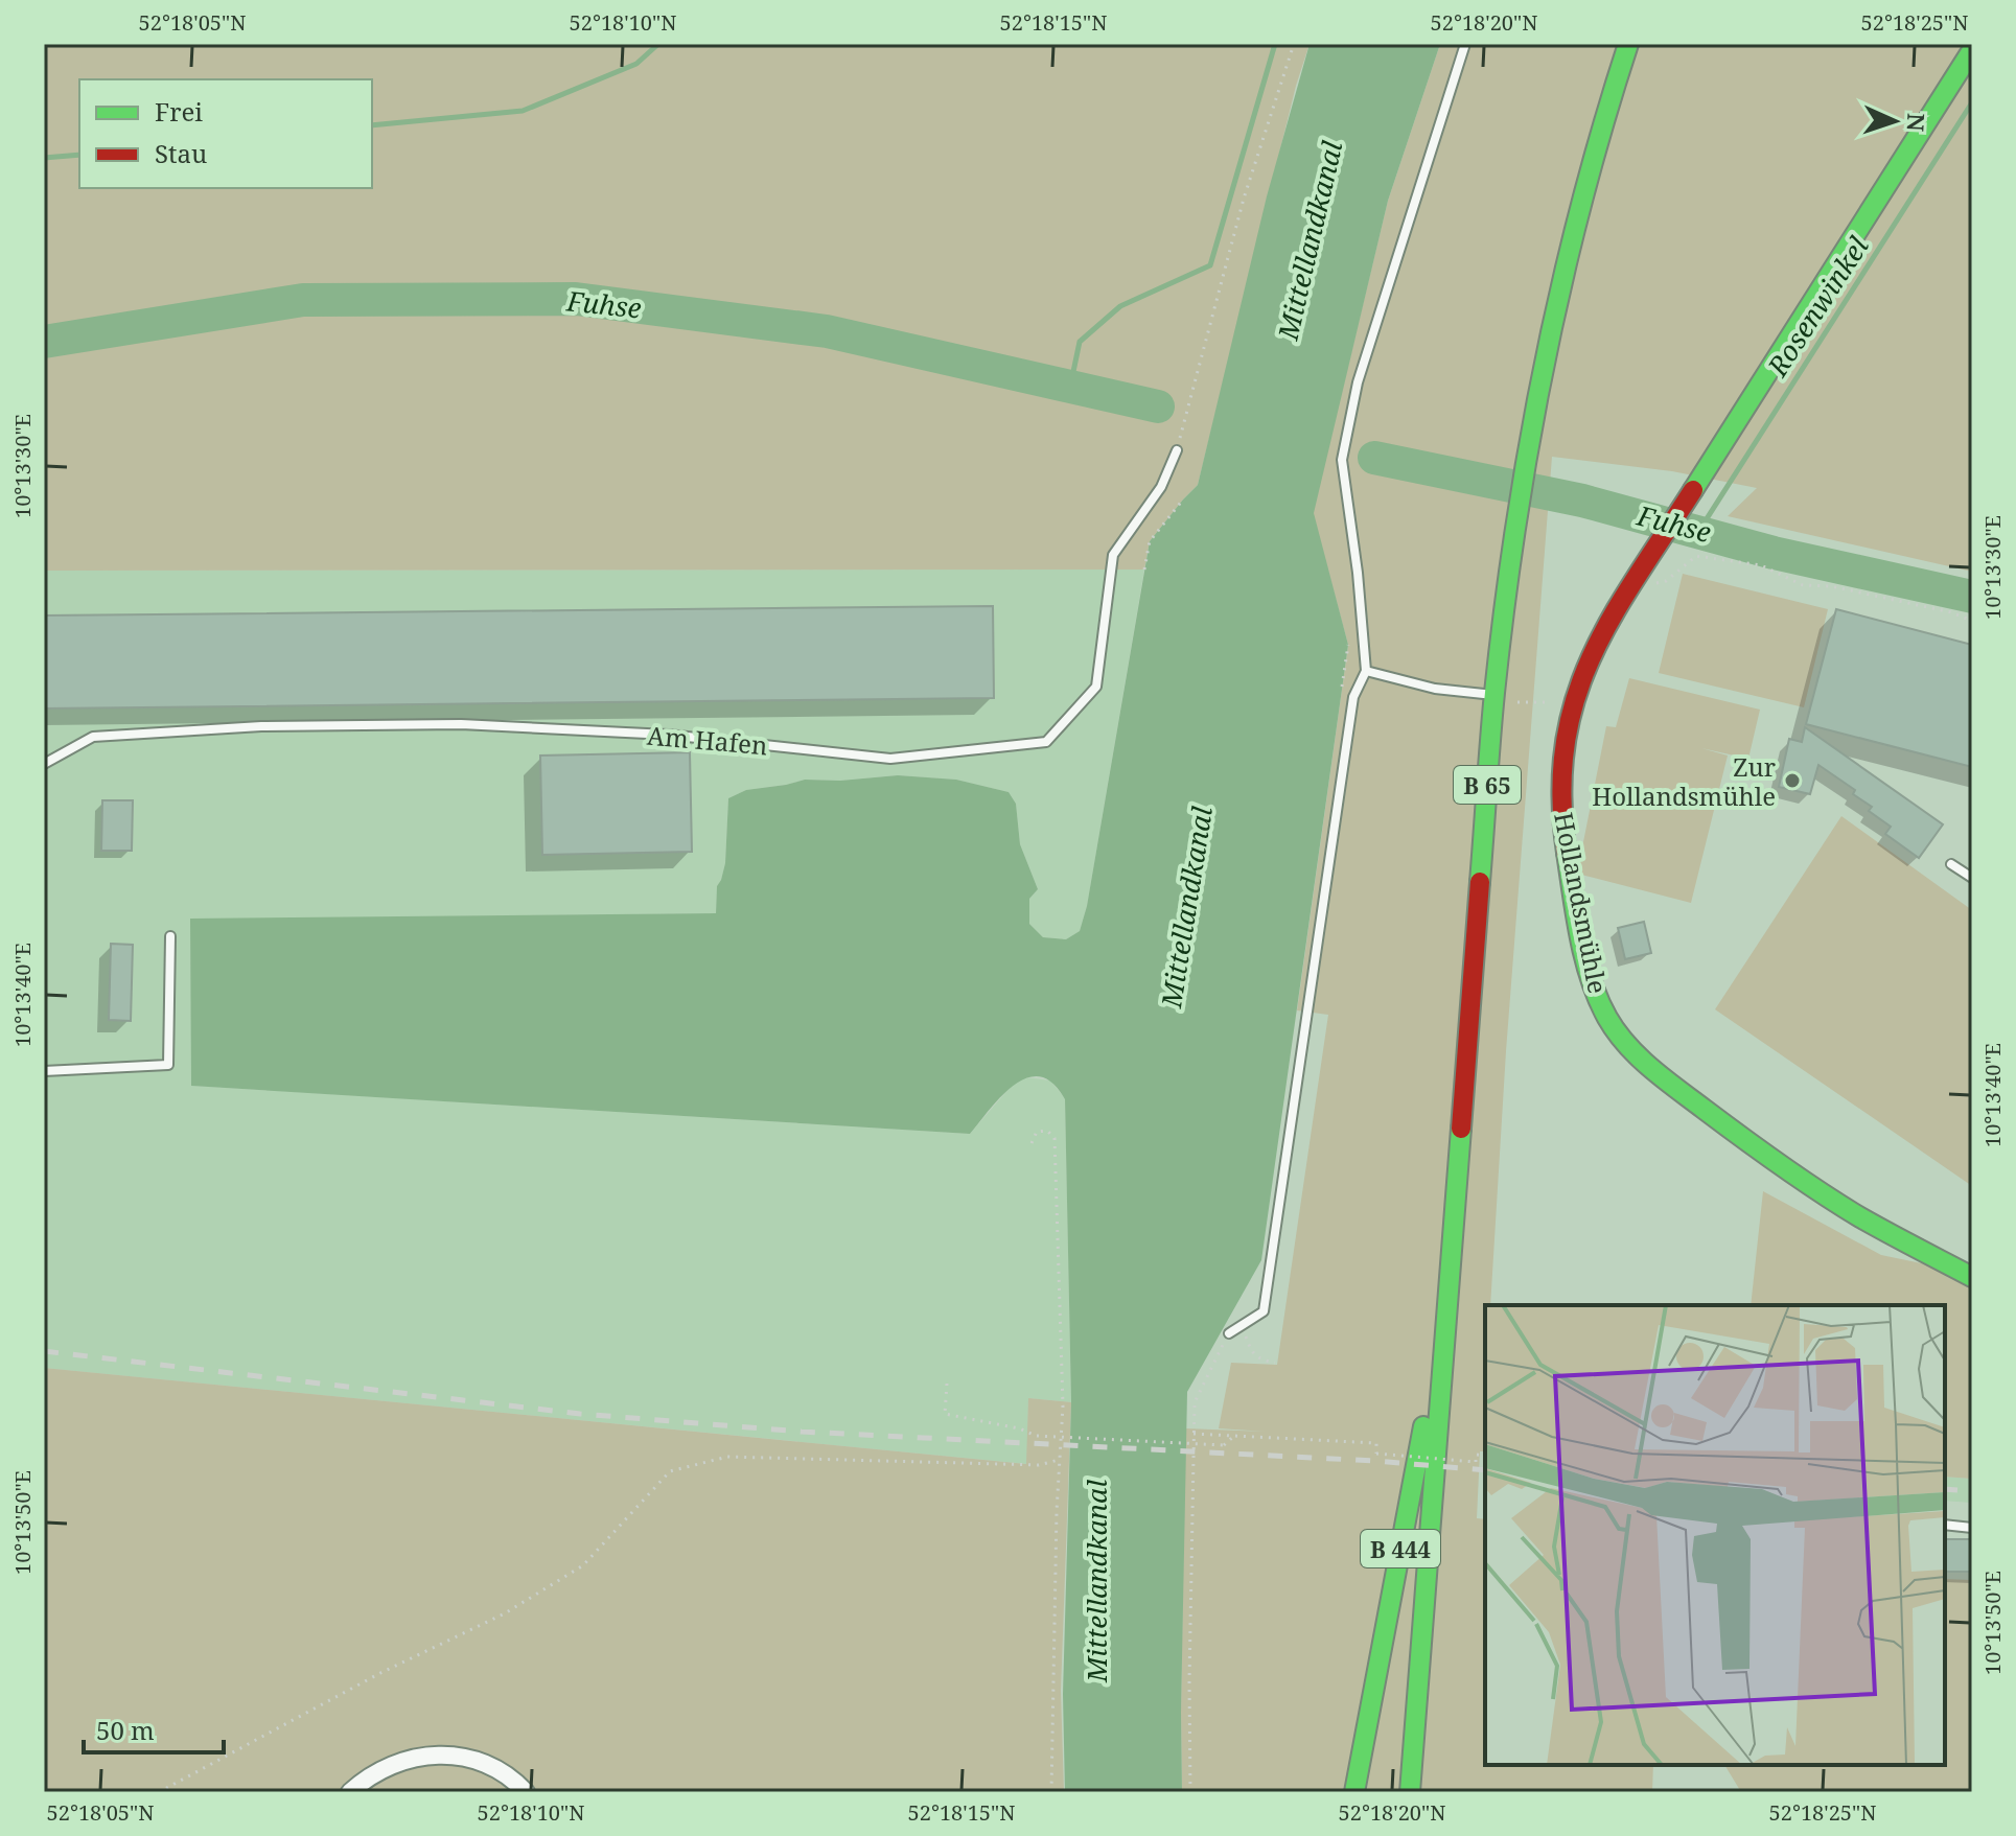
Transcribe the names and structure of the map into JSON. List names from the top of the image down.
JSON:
{
  "streets": {
    "main road": ["B 65", "Hollandsmühle", "B 444"],
    "lane": ["Am Hafen"]
  },
  "crossings": [
    ["B 65", "B 444"]
  ],
  "water": ["Mittellandkanal", "Fuhse", "Rosenwinkel"],
  "places": ["Zur Hollandsmühle"],
  "legend": ["Frei", "Stau"],
  "scale_bar": "50 m",
  "north": "right",
  "coordinates": [
    "52°18'05\"N",
    "52°18'10\"N",
    "52°18'15\"N",
    "52°18'20\"N",
    "52°18'25\"N",
    "10°13'30\"E",
    "10°13'40\"E",
    "10°13'50\"E"
  ]
}
